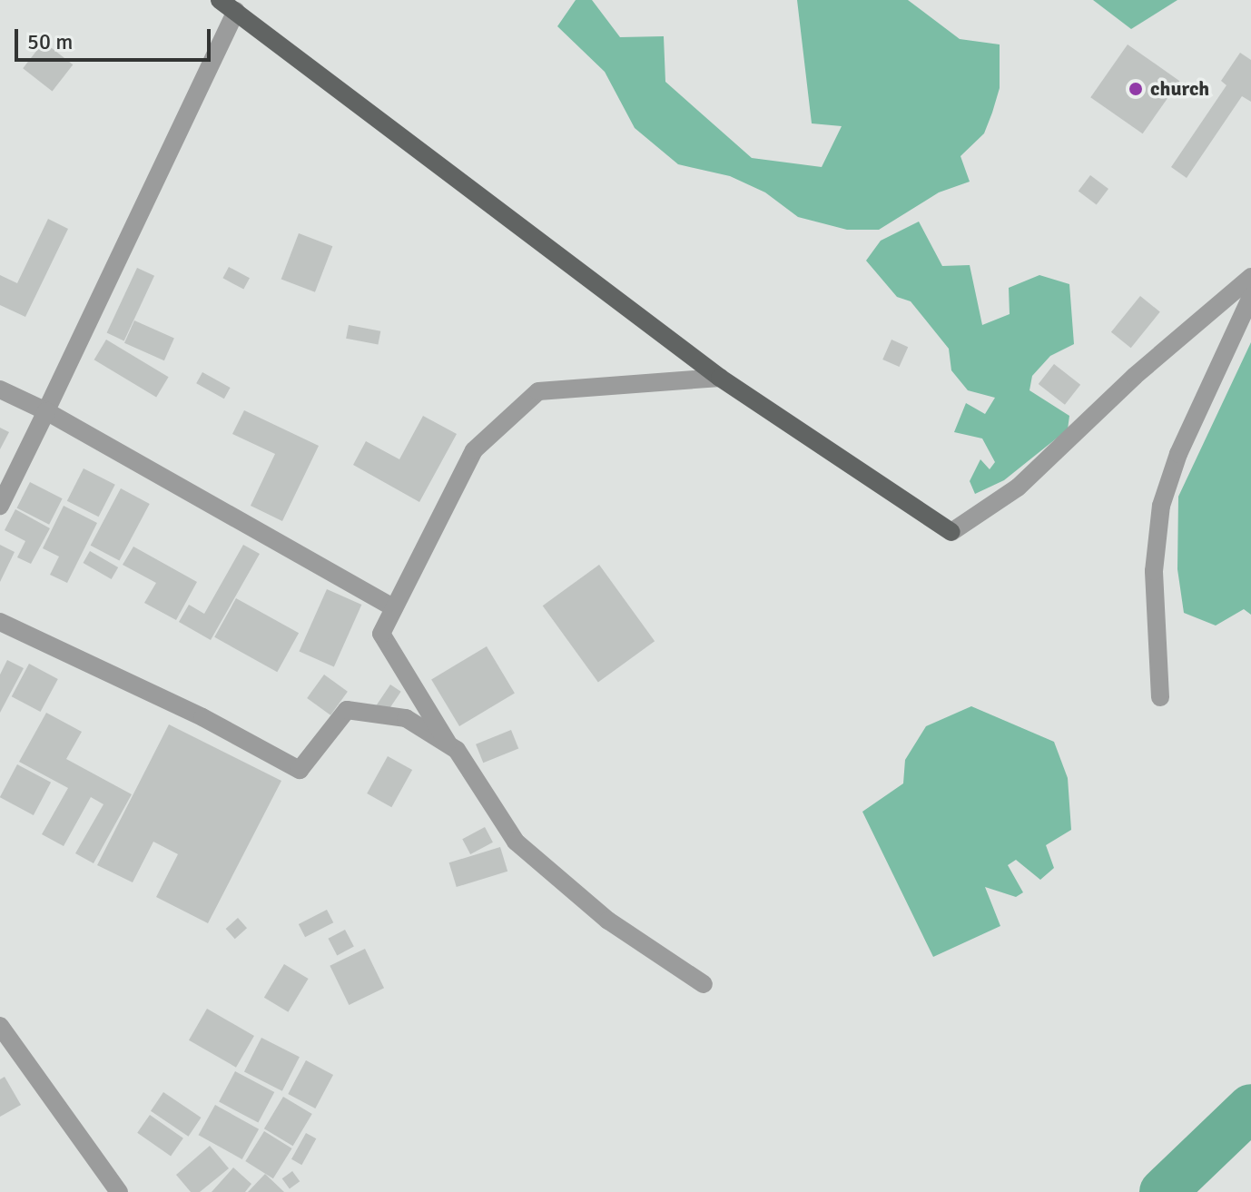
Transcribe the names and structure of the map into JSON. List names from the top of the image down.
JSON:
{
  "places": ["church"],
  "scale_bar": "50 m"
}
